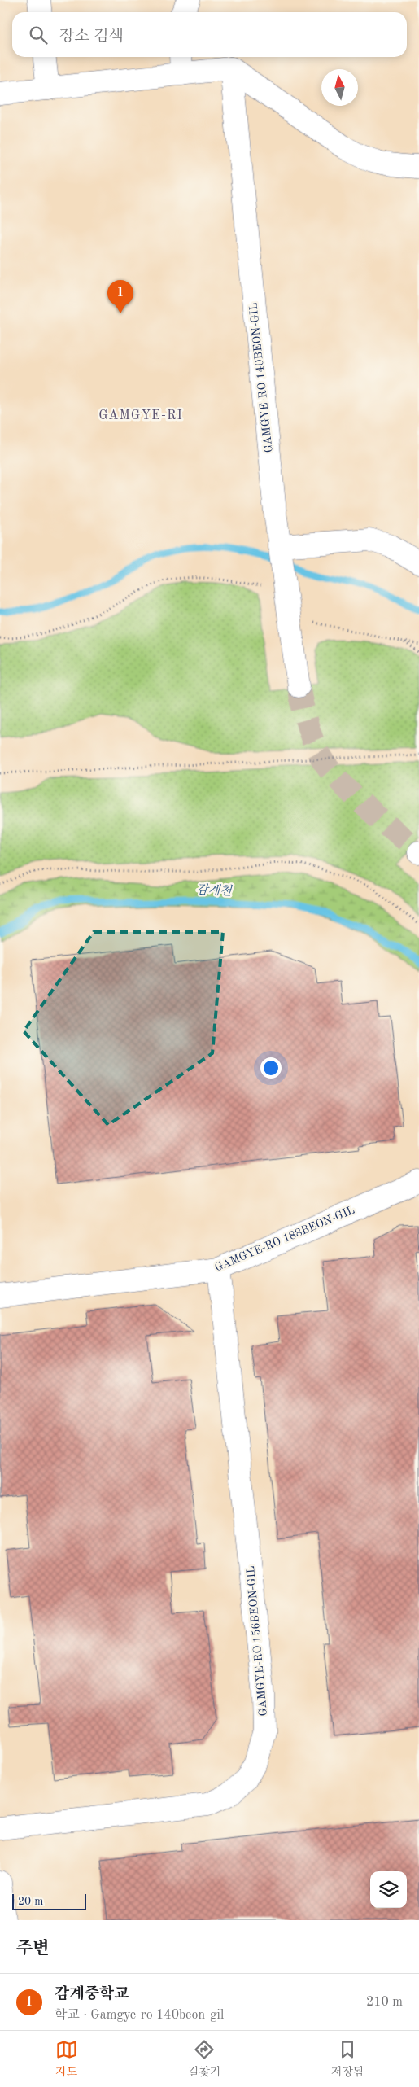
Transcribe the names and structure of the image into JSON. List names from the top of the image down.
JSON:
{
  "streets": {
    "street": ["GAMGYE-RO 140BEON-GIL", "GAMGYE-RO 188BEON-GIL", "GAMGYE-RO 156BEON-GIL"]
  },
  "crossings": [
    ["GAMGYE-RO 188BEON-GIL", "GAMGYE-RO 156BEON-GIL"]
  ],
  "districts": ["GAMGYE-RI"],
  "water": ["감계천"],
  "scale_bar": "20 m",
  "north": "top",
  "page": {
    "search": "장소 검색",
    "pins": "1",
    "scale": "20 m",
    "heading": "주변",
    "list": [
      {
        "mark": "1",
        "name": "감계중학교",
        "note": "학교 · Gamgye-ro 140beon-gil",
        "value": "210 m"
      }
    ],
    "nav": ["지도", "길찾기", "저장됨"]
  }
}
